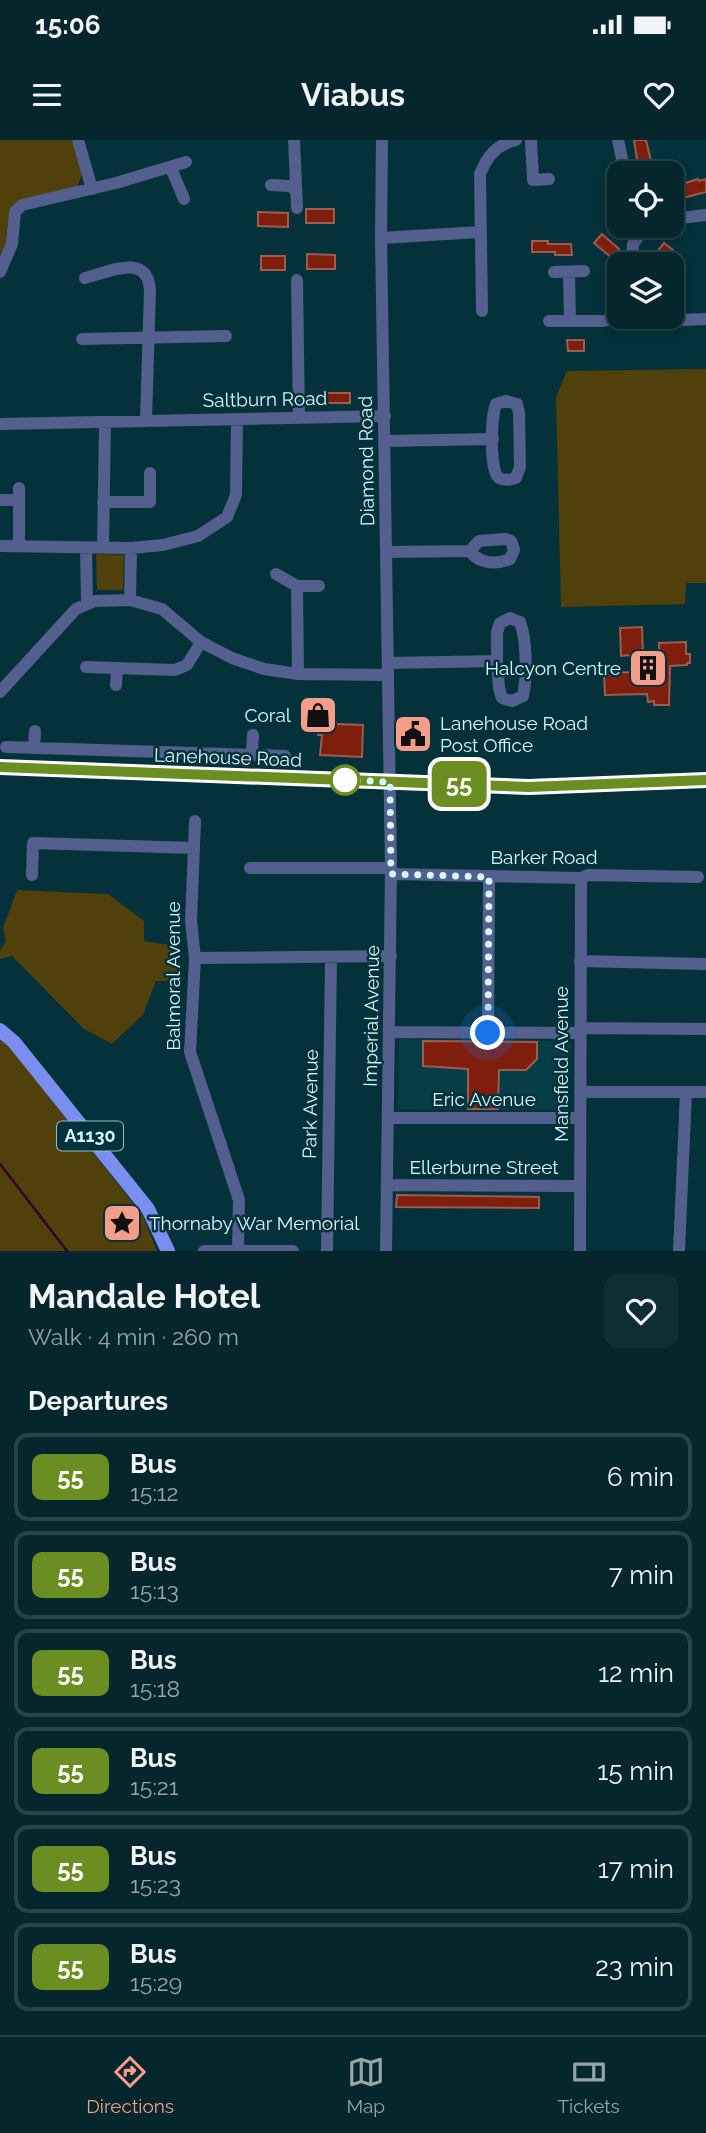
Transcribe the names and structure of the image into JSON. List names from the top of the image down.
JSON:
{
  "streets": {
    "main road": ["A1130"],
    "street": [
      "Saltburn Road",
      "Diamond Road",
      "Lanehouse Road",
      "Barker Road",
      "Balmoral Avenue",
      "Imperial Avenue",
      "Mansfield Avenue",
      "Eric Avenue",
      "Park Avenue",
      "Ellerburne Street"
    ]
  },
  "crossings": [
    ["Saltburn Road", "Diamond Road"],
    ["Diamond Road", "Lanehouse Road"],
    ["Diamond Road", "Imperial Avenue"],
    ["Lanehouse Road", "Imperial Avenue"],
    ["Barker Road", "Imperial Avenue"],
    ["Barker Road", "Mansfield Avenue"],
    ["Imperial Avenue", "Eric Avenue"],
    ["Imperial Avenue", "Ellerburne Street"],
    ["Mansfield Avenue", "Eric Avenue"],
    ["Mansfield Avenue", "Ellerburne Street"]
  ],
  "places": {
    "building": ["Halcyon Centre"],
    "shop": ["Coral"],
    "public building": ["Lanehouse Road Post Office"],
    "place": ["Thornaby War Memorial"]
  },
  "lines": ["bus line 55"],
  "page": {
    "status": "15:06",
    "header": "Viabus",
    "on_map": "55",
    "heading": [
      ["Mandale Hotel", "Walk · 4 min · 260 m"],
      "Departures"
    ],
    "list": [
      {
        "mark": "55",
        "name": "Bus",
        "note": "15:12",
        "value": "6 min"
      },
      {
        "mark": "55",
        "name": "Bus",
        "note": "15:13",
        "value": "7 min"
      },
      {
        "mark": "55",
        "name": "Bus",
        "note": "15:18",
        "value": "12 min"
      },
      {
        "mark": "55",
        "name": "Bus",
        "note": "15:21",
        "value": "15 min"
      },
      {
        "mark": "55",
        "name": "Bus",
        "note": "15:23",
        "value": "17 min"
      },
      {
        "mark": "55",
        "name": "Bus",
        "note": "15:29",
        "value": "23 min"
      }
    ],
    "tabs": ["Directions", "Map", "Tickets"]
  }
}
